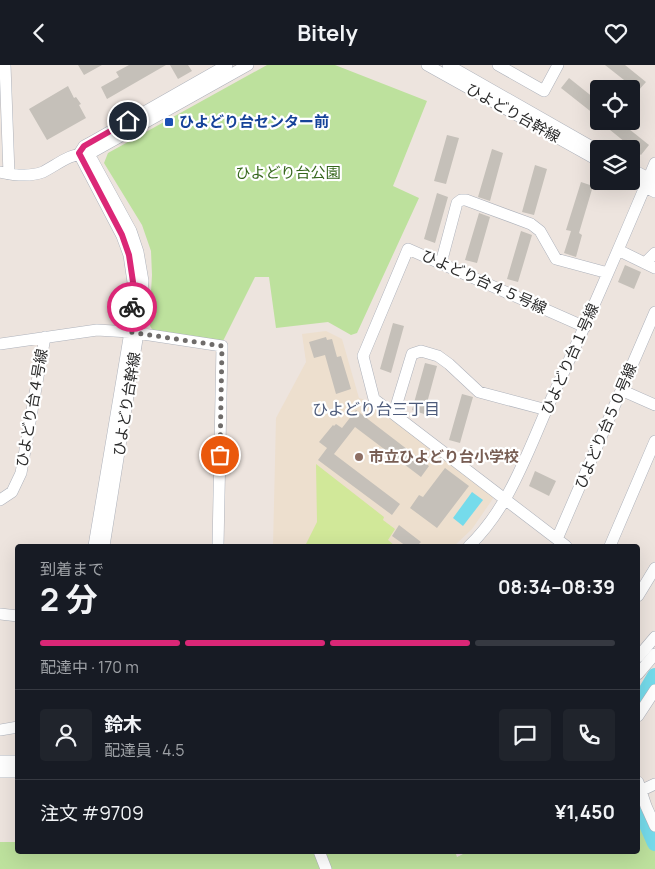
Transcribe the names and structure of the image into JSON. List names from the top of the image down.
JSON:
{
  "streets": {
    "street": [
      "ひよどり台幹線",
      "ひよどり台４５号線",
      "ひよどり台１号線",
      "ひよどり台４号線",
      "ひよどり台５０号線"
    ]
  },
  "crossings": [
    ["ひよどり台４５号線", "ひよどり台１号線"],
    ["ひよどり台４５号線", "ひよどり台５０号線"]
  ],
  "districts": ["ひよどり台三丁目"],
  "parks": ["ひよどり台公園"],
  "places": {
    "transit": ["ひよどり台センター前"],
    "other": ["市立ひよどり台小学校"]
  },
  "page": {
    "header": "Bitely",
    "heading": ["2 分", "到着まで", "08:34–08:39"],
    "panel": [
      "鈴木",
      "配達員 · 4.5",
      "注文 #9709",
      "¥1,450"
    ],
    "bar": "配達中 · 170 m"
  }
}
